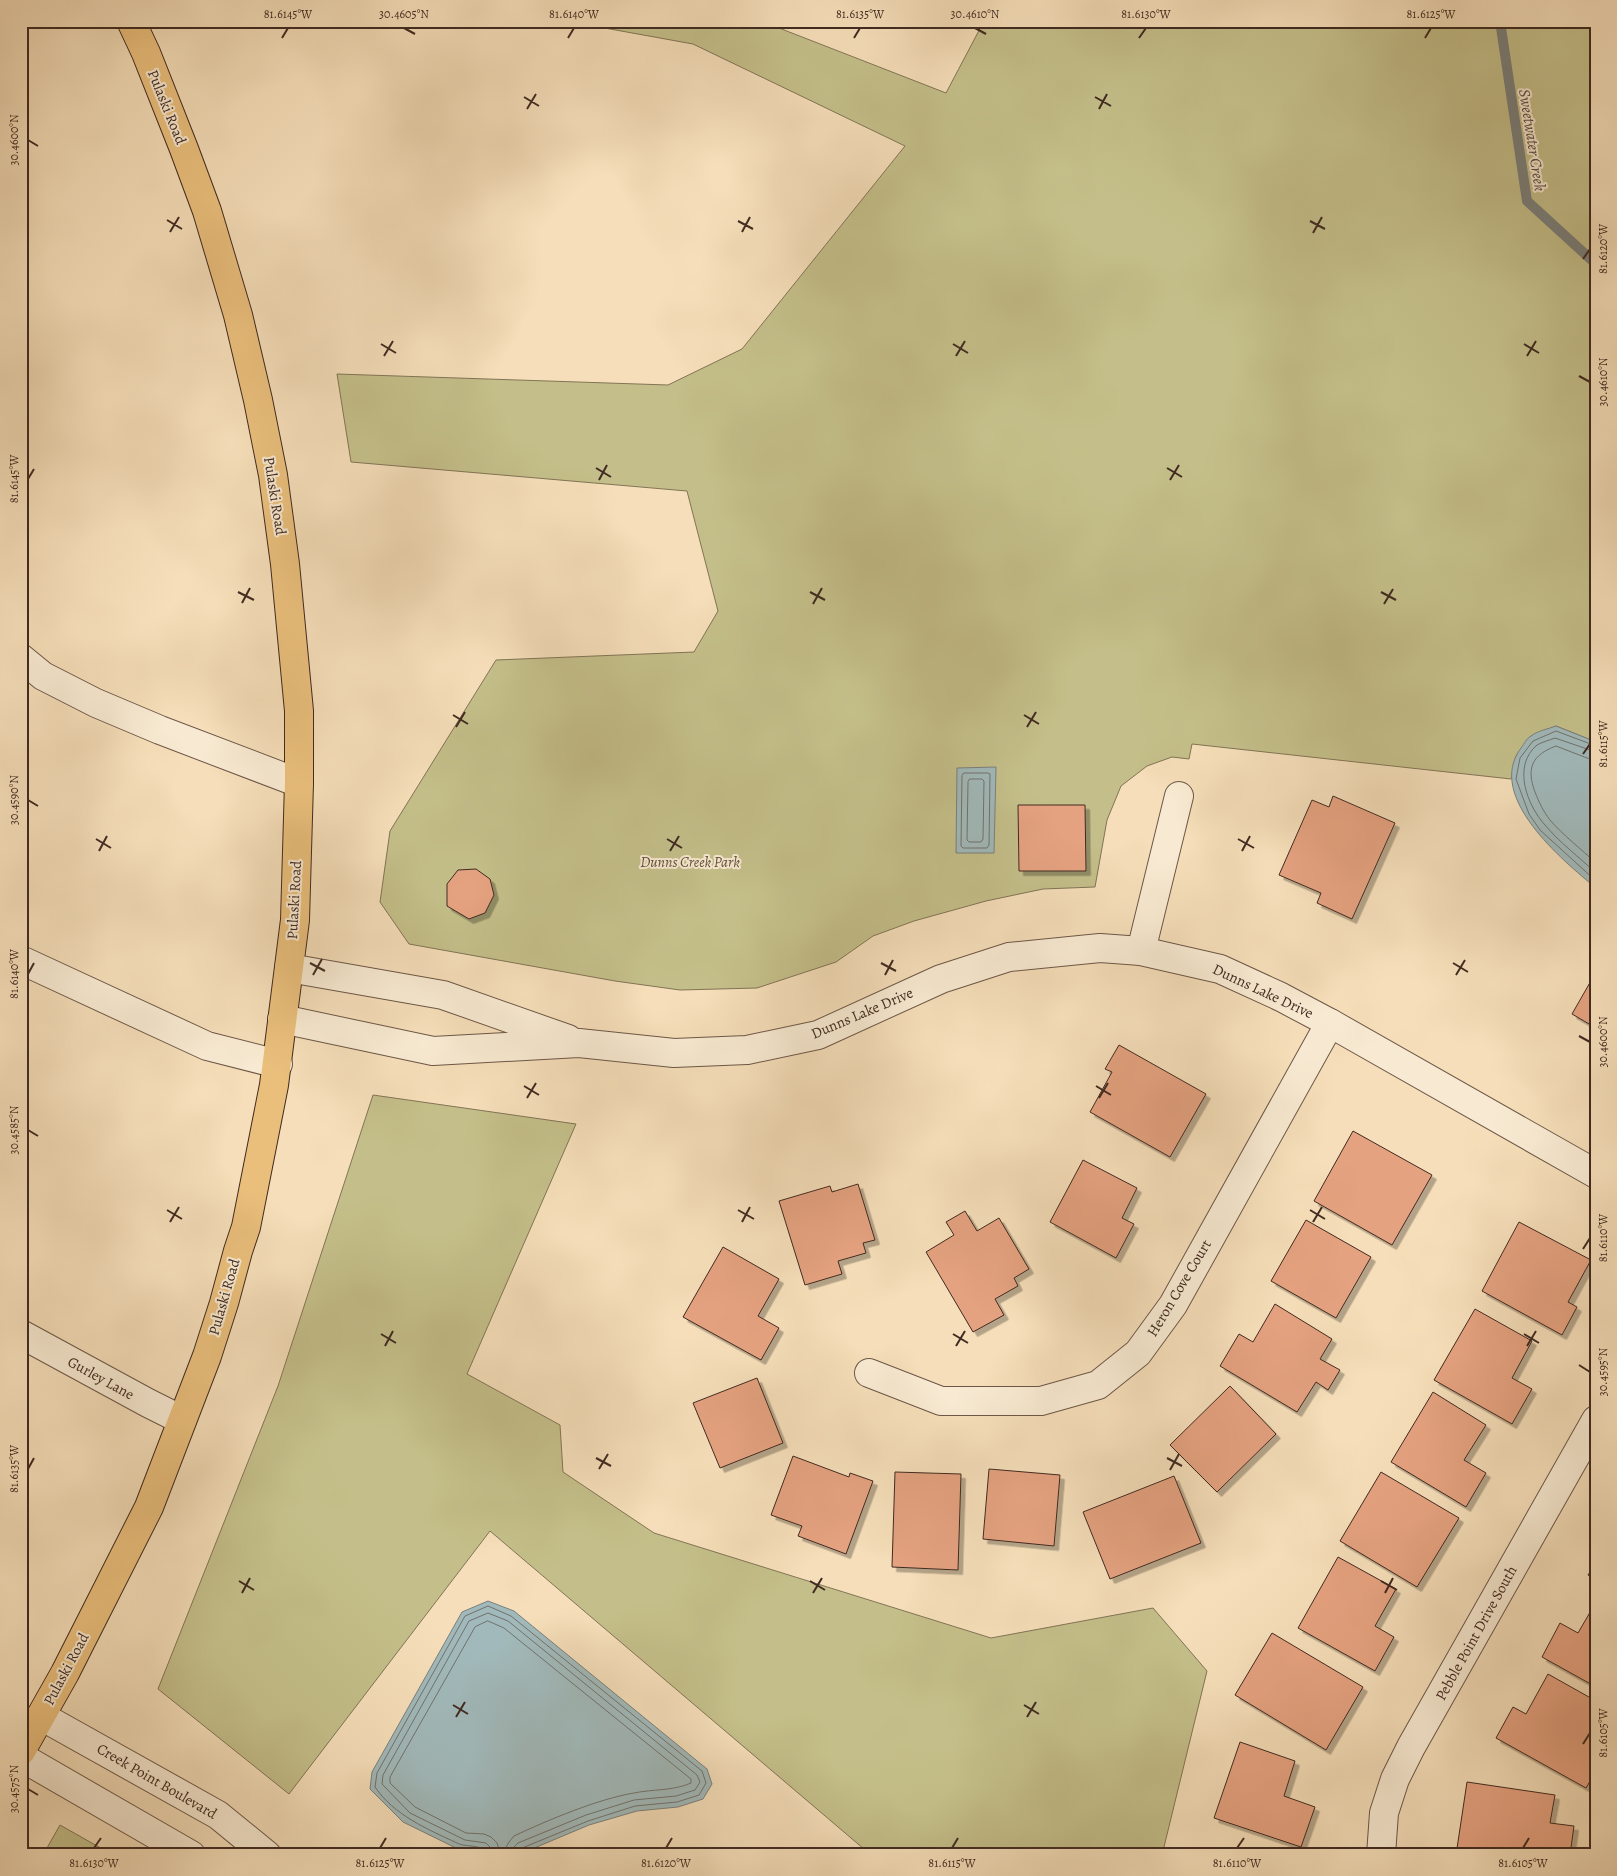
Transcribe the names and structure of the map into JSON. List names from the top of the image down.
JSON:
{
  "streets": {
    "main road": ["Pulaski Road"],
    "street": [
      "Dunns Lake Drive",
      "Heron Cove Court",
      "Gurley Lane",
      "Pebble Point Drive South",
      "Creek Point Boulevard"
    ]
  },
  "crossings": [
    ["Pulaski Road", "Gurley Lane"],
    ["Pulaski Road", "Creek Point Boulevard"],
    ["Dunns Lake Drive", "Heron Cove Court"]
  ],
  "water": ["Sweetwater Creek"],
  "parks": ["Dunns Creek Park"],
  "coordinates": [
    "81.6145°W",
    "30.4605°N",
    "81.6140°W",
    "81.6135°W",
    "30.4610°N",
    "81.6130°W",
    "81.6125°W",
    "30.4600°N",
    "81.6120°W",
    "81.6115°W",
    "30.4590°N",
    "30.4585°N",
    "81.6110°W",
    "30.4595°N",
    "81.6105°W",
    "30.4575°N"
  ]
}
